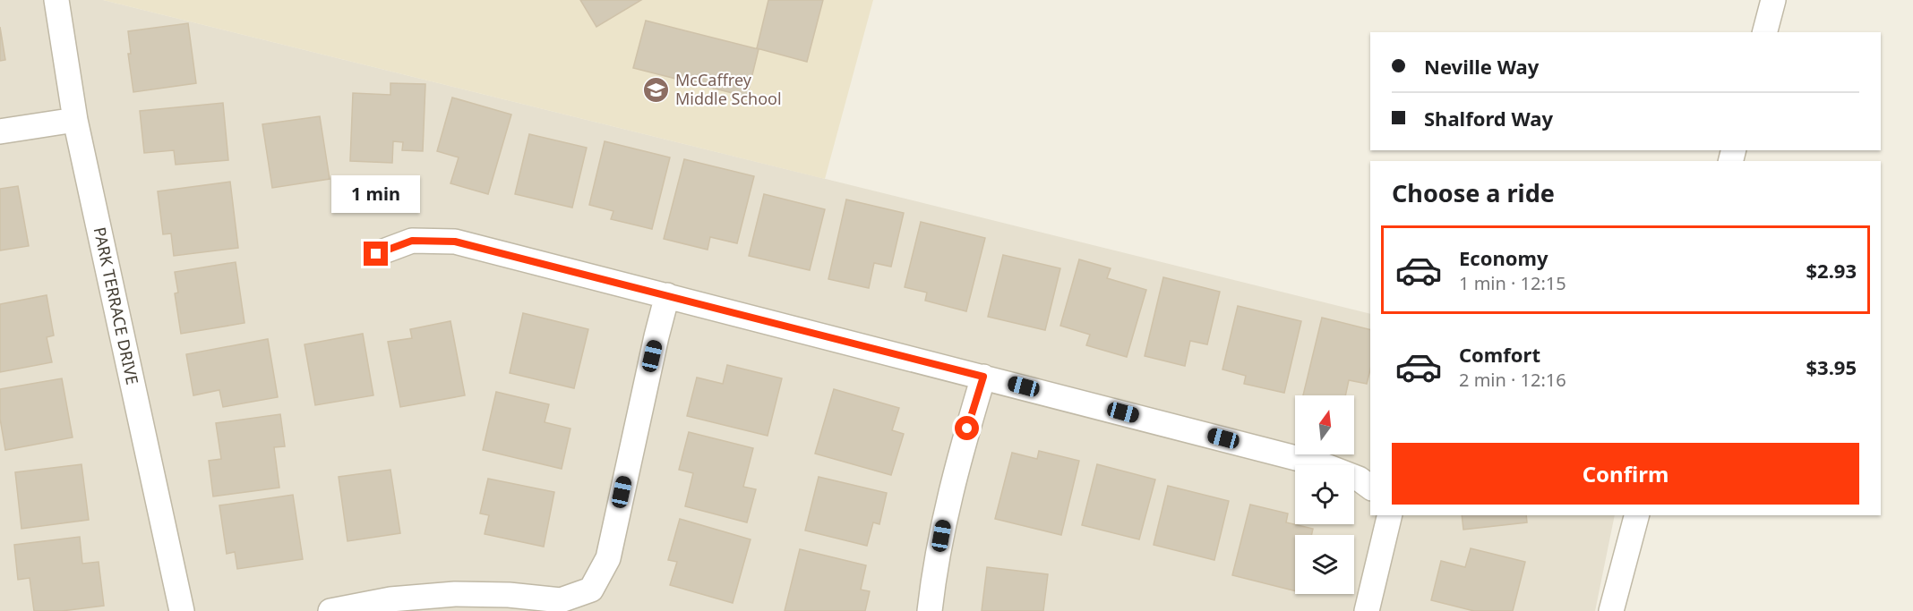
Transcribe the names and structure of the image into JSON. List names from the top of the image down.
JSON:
{
  "streets": {
    "street": ["PARK TERRACE DRIVE"]
  },
  "places": {
    "school or university": ["McCaffrey Middle School"]
  },
  "north": "top",
  "page": {
    "banner": ["Neville Way", "Shalford Way"],
    "heading": "Choose a ride",
    "bubble": "1 min",
    "list": [
      {
        "name": "Economy",
        "note": "1 min · 12:15",
        "value": "$2.93"
      },
      {
        "name": "Comfort",
        "note": "2 min · 12:16",
        "value": "$3.95"
      }
    ],
    "buttons": "Confirm"
  }
}
